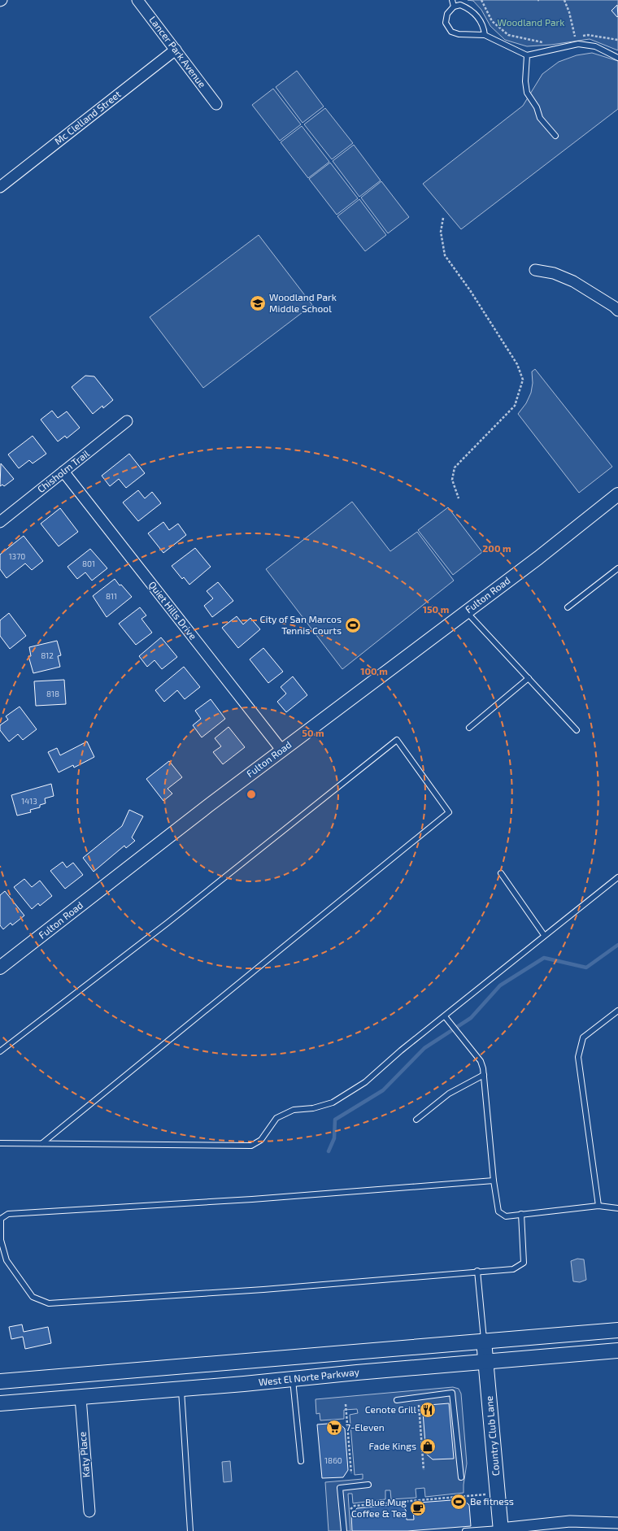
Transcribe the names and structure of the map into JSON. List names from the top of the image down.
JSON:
{
  "streets": {
    "main road": ["West El Norte Parkway", "Country Club Lane"],
    "street": [
      "Lancer Park Avenue",
      "Mc Clelland Street",
      "Chisholm Trail",
      "Fulton Road",
      "Quiet Hills Drive",
      "Katy Place"
    ]
  },
  "crossings": [
    ["Lancer Park Avenue", "Mc Clelland Street"],
    ["Chisholm Trail", "Quiet Hills Drive"],
    ["Fulton Road", "Quiet Hills Drive"],
    ["West El Norte Parkway", "Country Club Lane"],
    ["West El Norte Parkway", "Katy Place"]
  ],
  "parks": ["Woodland Park"],
  "places": {
    "school or university": ["Woodland Park Middle School"],
    "sports": ["City of San Marcos Tennis Courts", "Be fitness"],
    "restaurant": ["Cenote Grill"],
    "supermarket": ["7-Eleven"],
    "shop": ["Fade Kings"],
    "cafe": ["Blue Mug Coffee & Tea"]
  },
  "house_numbers": [
    "1370",
    "801",
    "811",
    "812",
    "818",
    "1413",
    "1860"
  ],
  "rings": [
    "200 m",
    "150 m",
    "100 m",
    "50 m"
  ]
}
